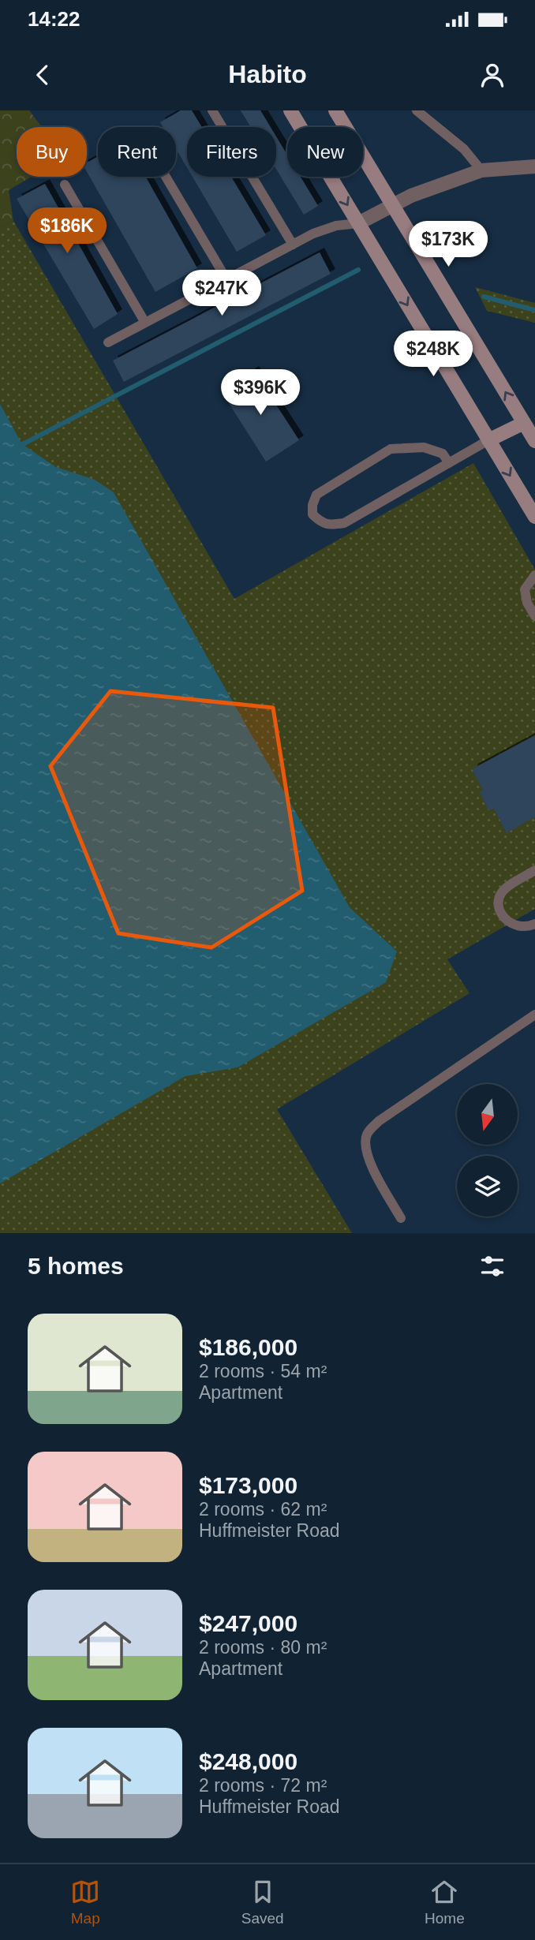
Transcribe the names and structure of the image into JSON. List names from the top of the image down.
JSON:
{
  "north": "bottom",
  "page": {
    "status": "14:22",
    "header": "Habito",
    "chip": [
      "Buy",
      "Rent",
      "Filters",
      "New"
    ],
    "price": [
      "$186K",
      "$173K",
      "$247K",
      "$248K",
      "$396K"
    ],
    "heading": "5 homes",
    "list": [
      {
        "name": "$186,000",
        "note": "2 rooms · 54 m² · Apartment"
      },
      {
        "name": "$173,000",
        "note": "2 rooms · 62 m² · Huffmeister Road"
      },
      {
        "name": "$247,000",
        "note": "2 rooms · 80 m² · Apartment"
      },
      {
        "name": "$248,000",
        "note": "2 rooms · 72 m² · Huffmeister Road"
      }
    ],
    "tabs": ["Map", "Saved", "Home"]
  }
}
